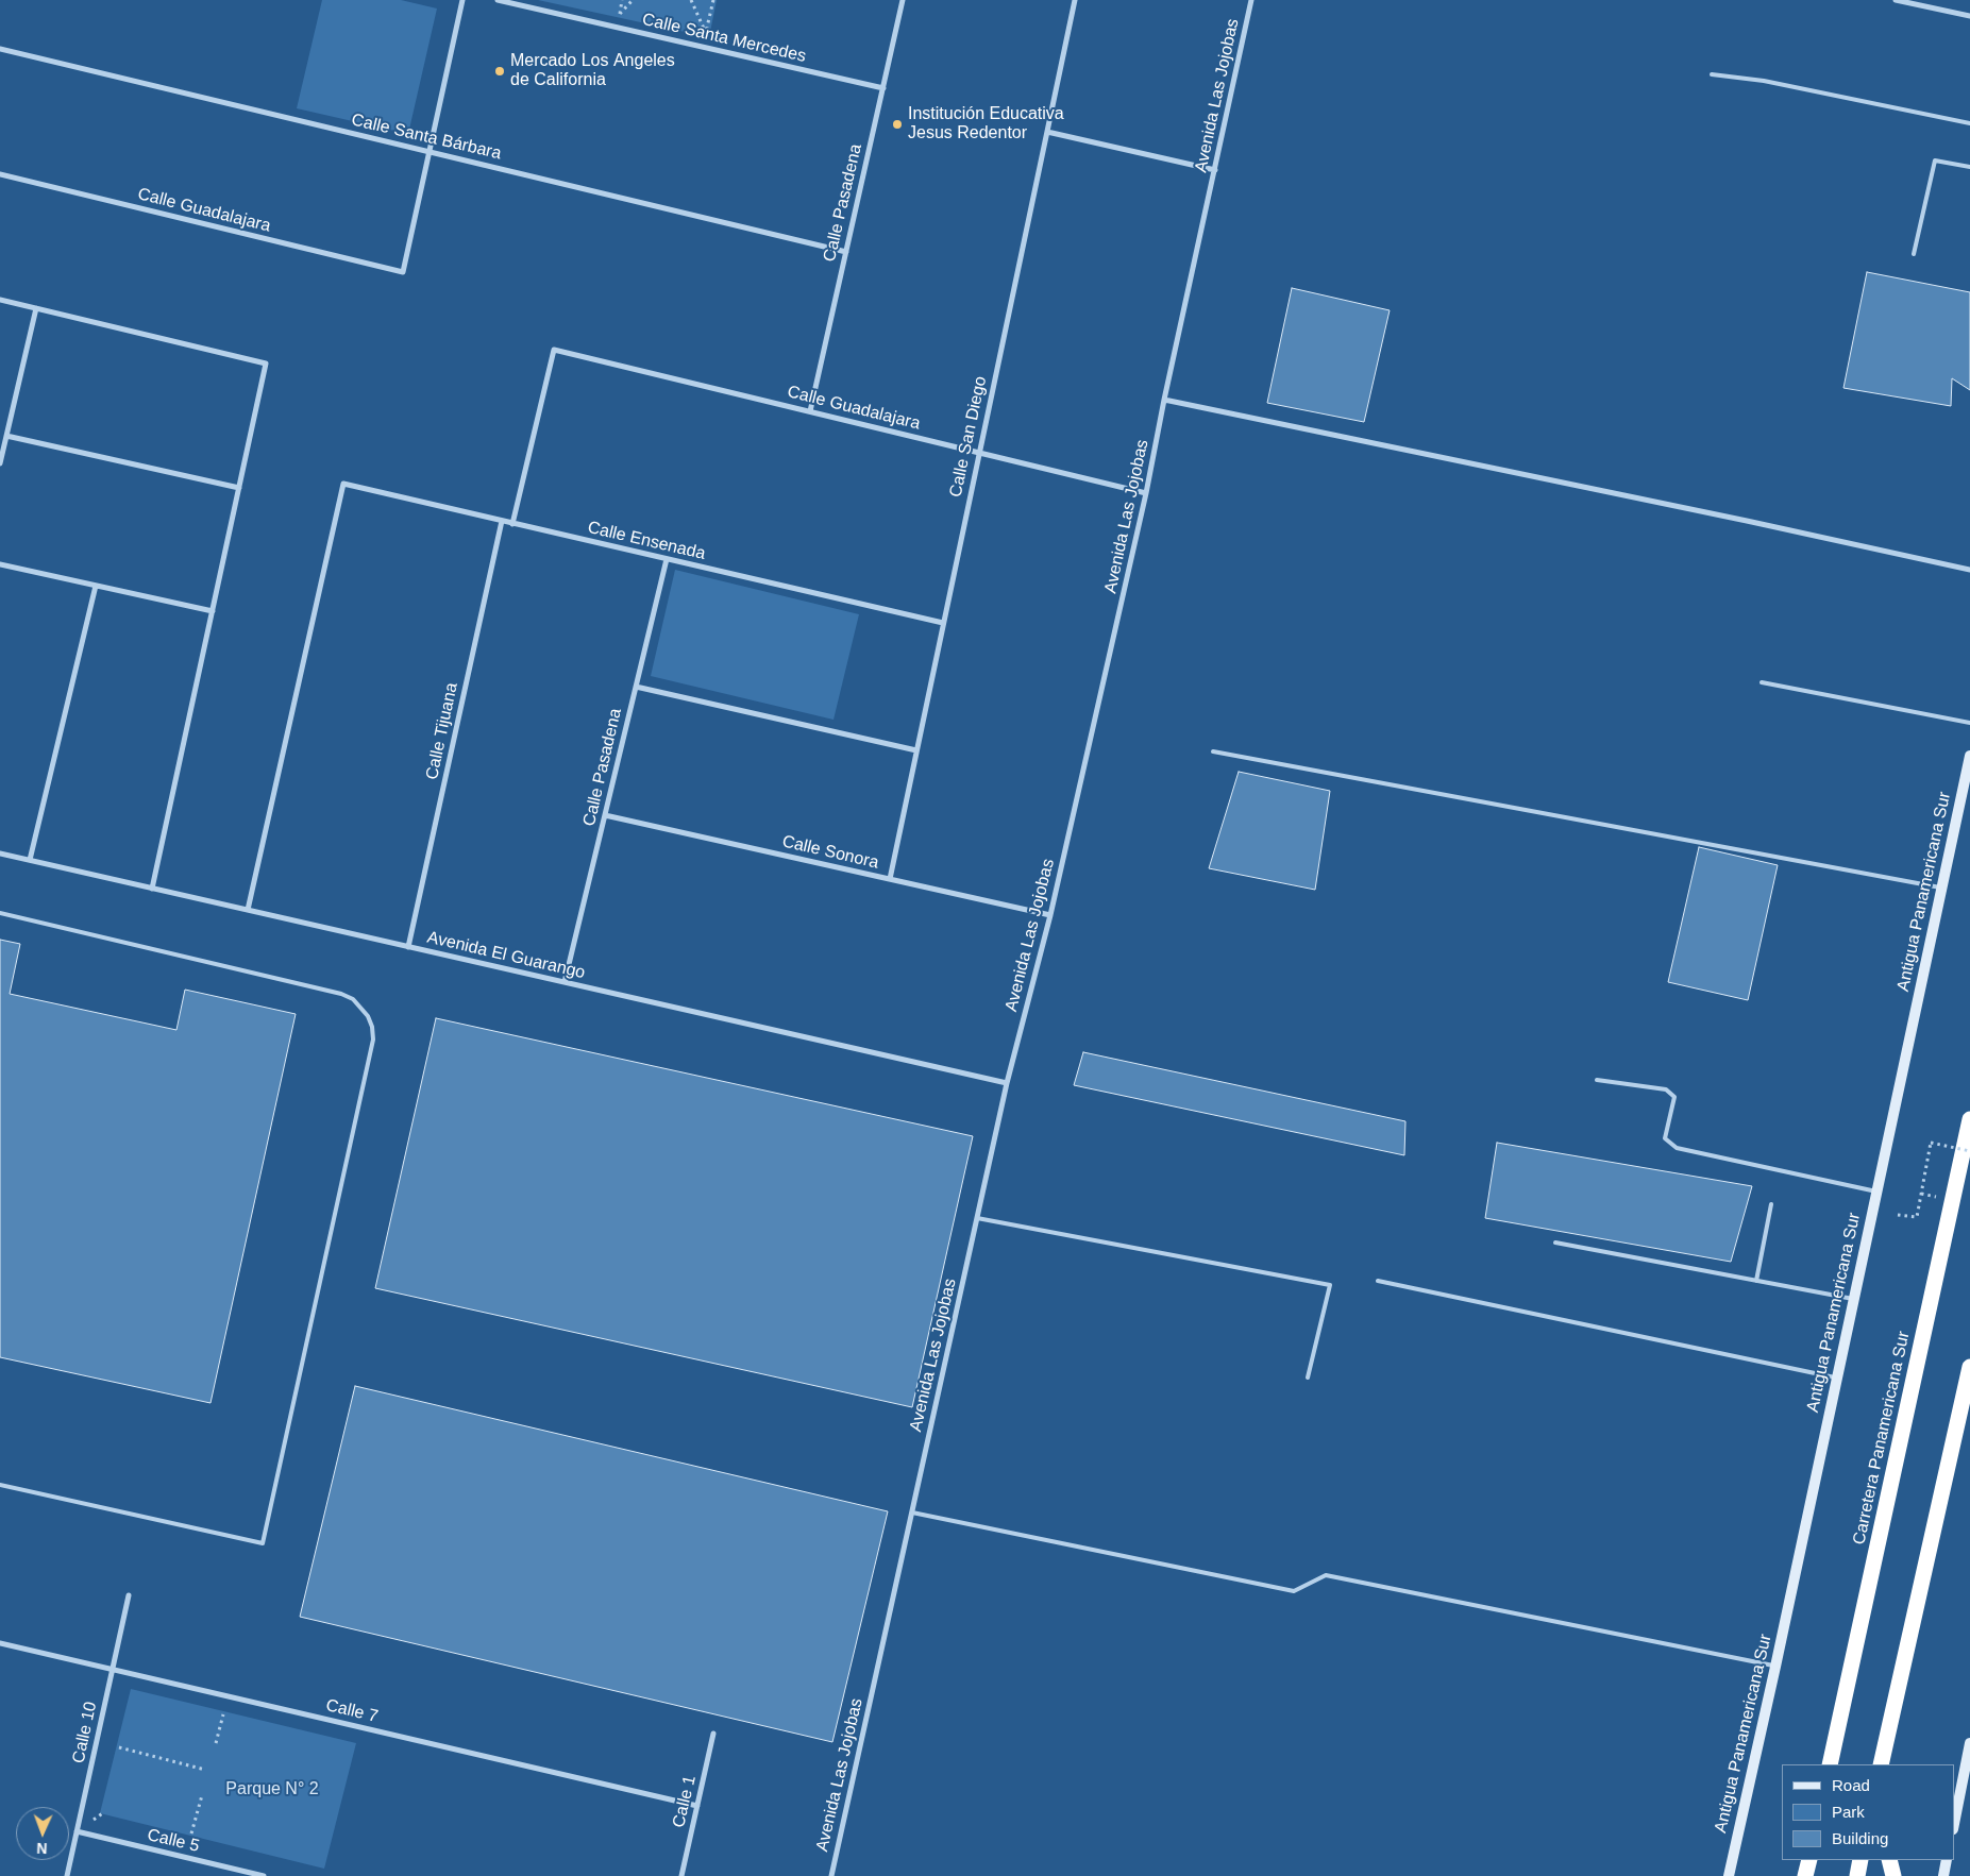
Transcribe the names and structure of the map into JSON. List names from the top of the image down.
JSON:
{
  "streets": {
    "highway": ["Carretera Panamericana Sur"],
    "main road": ["Antigua Panamericana Sur"],
    "street": [
      "Calle Santa Mercedes",
      "Avenida Las Jojobas",
      "Calle Santa Bárbara",
      "Calle Pasadena",
      "Calle Guadalajara",
      "Calle San Diego",
      "Calle Ensenada",
      "Calle Tijuana",
      "Calle Sonora",
      "Avenida El Guarango",
      "Calle 7",
      "Calle 10",
      "Calle 1",
      "Calle 5"
    ]
  },
  "crossings": [
    ["Calle Santa Mercedes", "Calle Pasadena"],
    ["Avenida Las Jojobas", "Calle Guadalajara"],
    ["Avenida Las Jojobas", "Calle Sonora"],
    ["Avenida Las Jojobas", "Avenida El Guarango"],
    ["Calle Santa Bárbara", "Calle Pasadena"],
    ["Calle Santa Bárbara", "Calle Guadalajara"],
    ["Calle Pasadena", "Calle Guadalajara"],
    ["Calle Pasadena", "Calle Ensenada"],
    ["Calle Pasadena", "Calle Sonora"],
    ["Calle Pasadena", "Avenida El Guarango"],
    ["Calle Guadalajara", "Calle San Diego"],
    ["Calle Guadalajara", "Calle Ensenada"],
    ["Calle San Diego", "Calle Ensenada"],
    ["Calle San Diego", "Calle Sonora"],
    ["Calle Ensenada", "Calle Tijuana"],
    ["Calle Ensenada", "Avenida El Guarango"],
    ["Calle Tijuana", "Avenida El Guarango"],
    ["Calle 7", "Calle 10"],
    ["Calle 7", "Calle 1"],
    ["Calle 10", "Calle 5"]
  ],
  "parks": ["Parque N° 2"],
  "places": ["Mercado Los Angeles de California", "Institución Educativa Jesus Redentor"],
  "legend": ["Road", "Park", "Building"],
  "north": "bottom"
}
